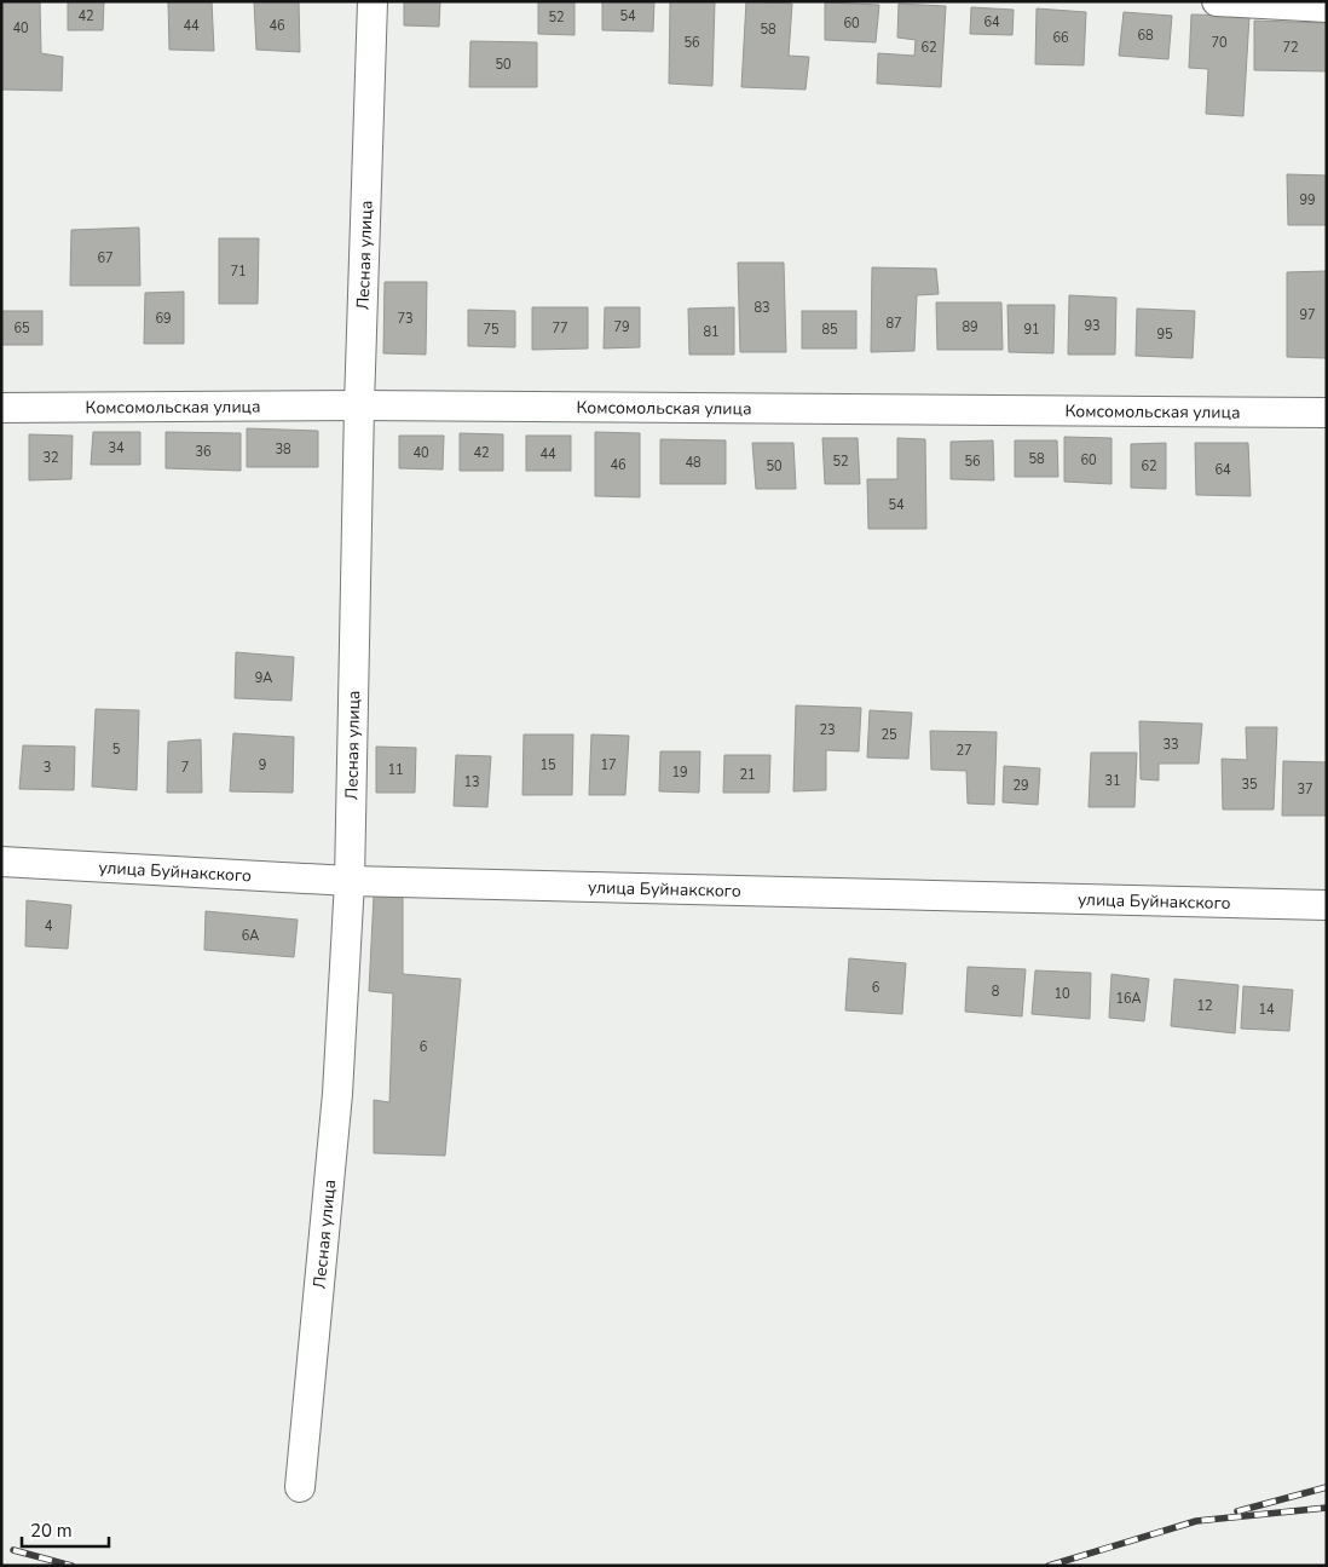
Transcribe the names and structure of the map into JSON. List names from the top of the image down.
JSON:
{
  "streets": {
    "street": ["Лесная улица", "Комсомольская улица", "улица Буйнакского"]
  },
  "crossings": [
    ["Лесная улица", "Комсомольская улица"],
    ["Лесная улица", "улица Буйнакского"]
  ],
  "house_numbers": [
    "42",
    "54",
    "52",
    "64",
    "60",
    "44",
    "46",
    "40",
    "58",
    "68",
    "66",
    "56",
    "70",
    "62",
    "72",
    "50",
    "99",
    "67",
    "71",
    "83",
    "97",
    "69",
    "73",
    "87",
    "93",
    "79",
    "89",
    "65",
    "77",
    "75",
    "85",
    "91",
    "81",
    "95",
    "34",
    "38",
    "36",
    "40",
    "42",
    "44",
    "32",
    "58",
    "60",
    "52",
    "56",
    "48",
    "46",
    "50",
    "62",
    "64",
    "54",
    "9А",
    "23",
    "25",
    "33",
    "5",
    "27",
    "9",
    "15",
    "17",
    "3",
    "7",
    "11",
    "19",
    "21",
    "31",
    "13",
    "35",
    "29",
    "37",
    "4",
    "6А",
    "6",
    "8",
    "10",
    "16А",
    "12",
    "14",
    "6"
  ],
  "scale_bar": "20 m"
}
